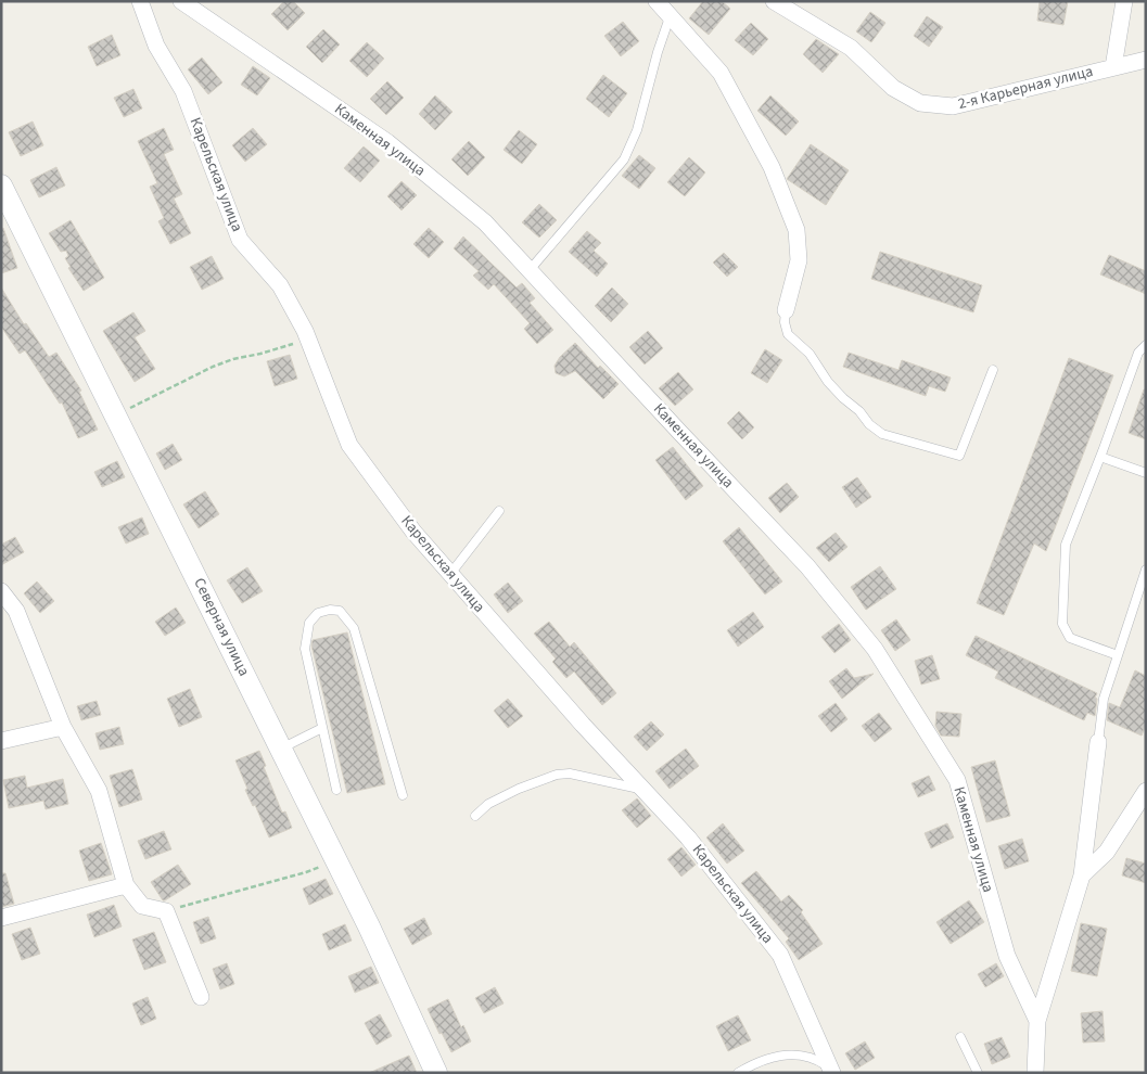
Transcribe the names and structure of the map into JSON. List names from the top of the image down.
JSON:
{
  "streets": {
    "main road": ["Северная улица"],
    "street": ["2-я Карьерная улица", "Каменная улица", "Карельская улица"]
  }
}
